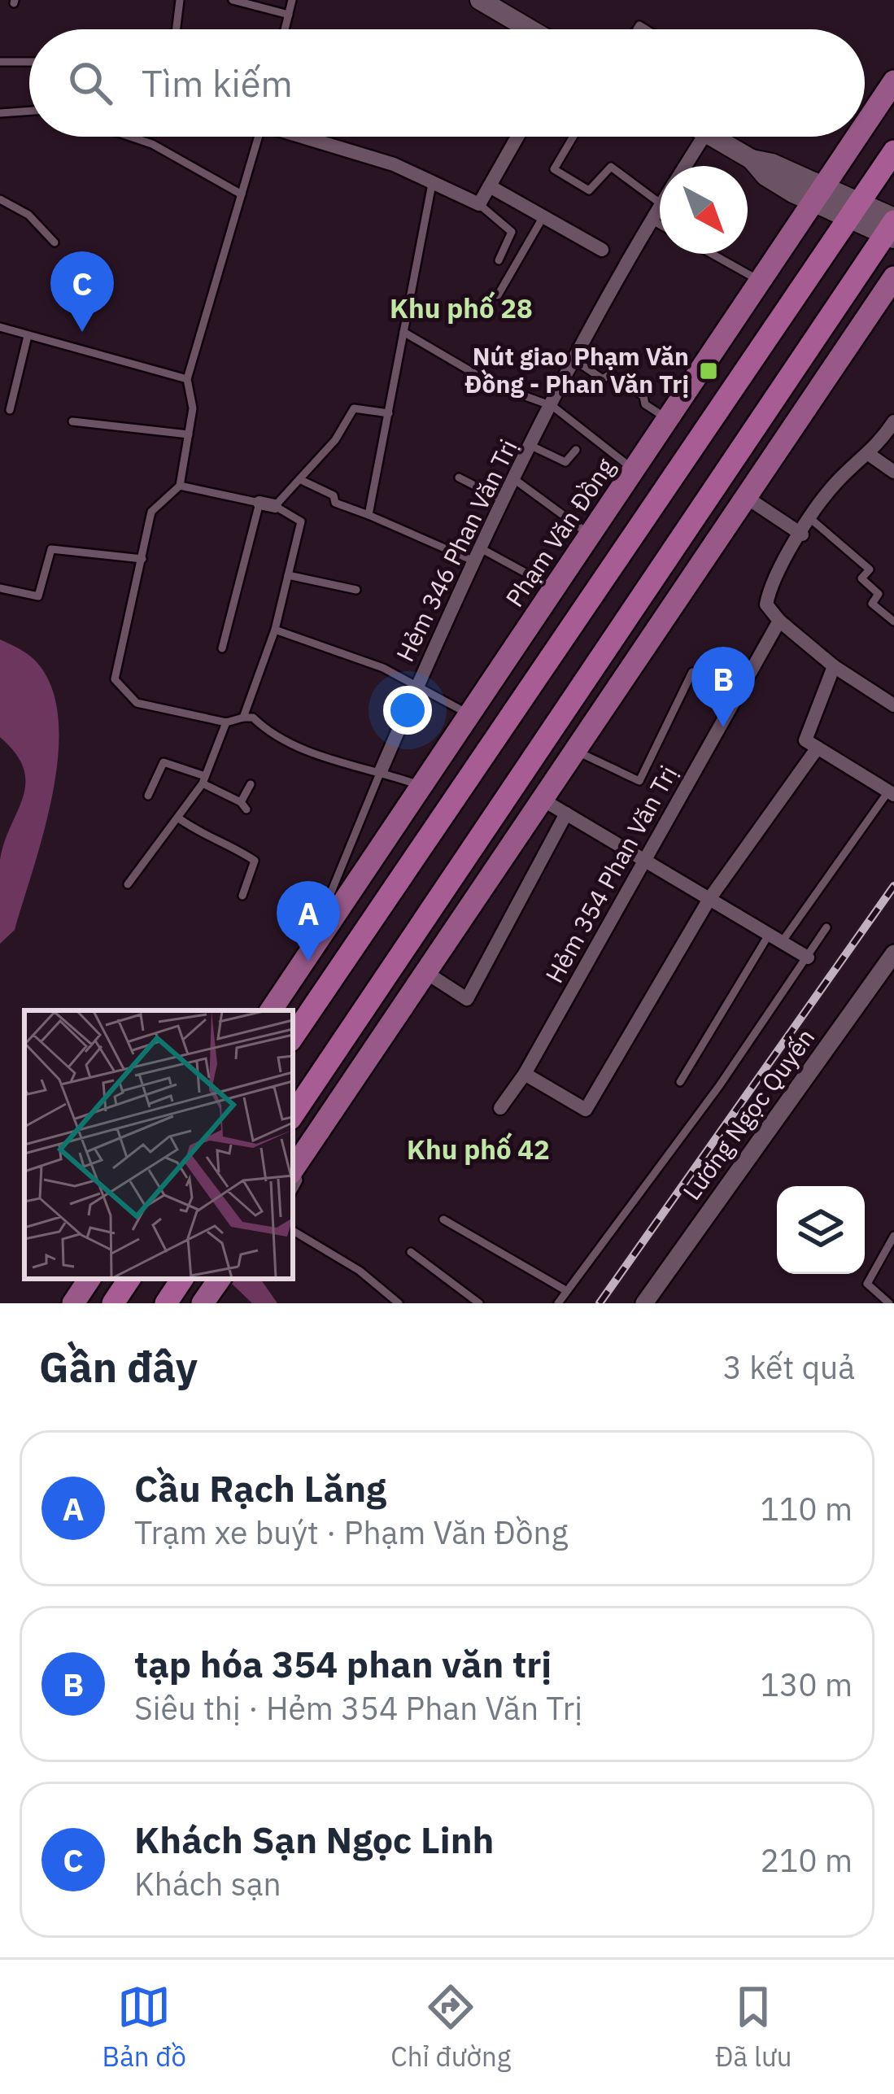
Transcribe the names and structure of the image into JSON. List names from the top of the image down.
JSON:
{
  "streets": {
    "main road": ["Phạm Văn Đồng"],
    "street": ["Hẻm 346 Phan Văn Trị", "Hẻm 354 Phan Văn Trị", "Lương Ngọc Quyến"]
  },
  "crossings": [
    ["Phạm Văn Đồng", "Hẻm 346 Phan Văn Trị"]
  ],
  "districts": ["Khu phố 28", "Khu phố 42"],
  "places": {
    "transit": ["Nút giao Phạm Văn Đồng - Phan Văn Trị"]
  },
  "north": "bottom right",
  "page": {
    "search": "Tìm kiếm",
    "pins": ["C", "B", "A"],
    "heading": ["Gần đây", "3 kết quả"],
    "list": [
      {
        "mark": "A",
        "name": "Cầu Rạch Lăng",
        "note": "Trạm xe buýt · Phạm Văn Đồng",
        "value": "110 m"
      },
      {
        "mark": "B",
        "name": "tạp hóa 354 phan văn trị",
        "note": "Siêu thị · Hẻm 354 Phan Văn Trị",
        "value": "130 m"
      },
      {
        "mark": "C",
        "name": "Khách Sạn Ngọc Linh",
        "note": "Khách sạn",
        "value": "210 m"
      }
    ],
    "nav": ["Bản đồ", "Chỉ đường", "Đã lưu"]
  }
}
